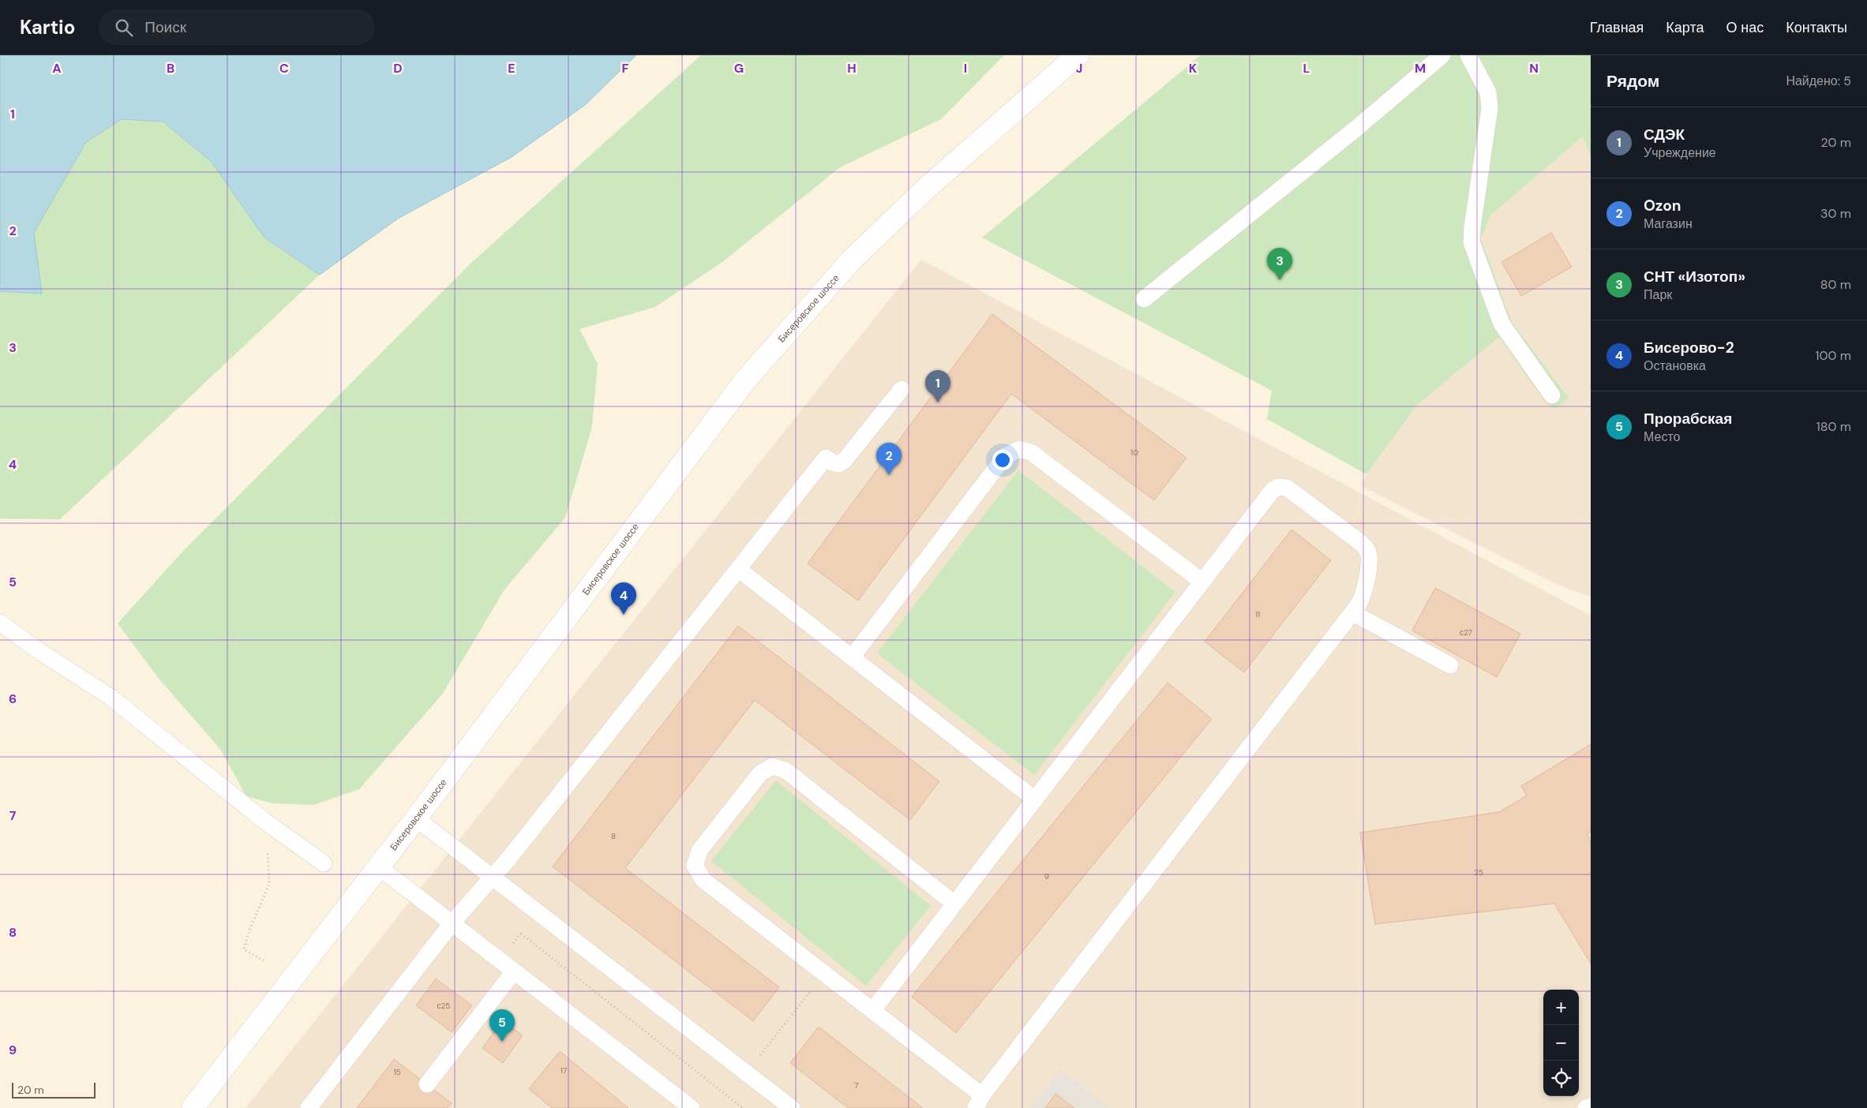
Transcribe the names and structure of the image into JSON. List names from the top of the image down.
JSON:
{
  "streets": {
    "main road": ["Бисеровское шоссе"]
  },
  "house_numbers": [
    "10",
    "11",
    "с27",
    "8",
    "25",
    "9",
    "с25",
    "17",
    "15",
    "7"
  ],
  "scale_bar": "20 m",
  "page": {
    "header": "Kartio",
    "search": "Поиск",
    "nav": [
      "Главная",
      "Карта",
      "О нас",
      "Контакты"
    ],
    "heading": ["Рядом", "Найдено: 5"],
    "list": [
      {
        "mark": "1",
        "name": "СДЭК",
        "note": "Учреждение",
        "value": "20 m"
      },
      {
        "mark": "2",
        "name": "Ozon",
        "note": "Магазин",
        "value": "30 m"
      },
      {
        "mark": "3",
        "name": "СНТ «Изотоп»",
        "note": "Парк",
        "value": "80 m"
      },
      {
        "mark": "4",
        "name": "Бисерово-2",
        "note": "Остановка",
        "value": "100 m"
      },
      {
        "mark": "5",
        "name": "Прорабская",
        "note": "Место",
        "value": "180 m"
      }
    ],
    "pins": [
      "3",
      "1",
      "2",
      "4",
      "5"
    ],
    "map_buttons": ["+", "−"],
    "scale": "20 m"
  },
  "grid": {
    "columns": [
      "A",
      "B",
      "C",
      "D",
      "E",
      "F",
      "G",
      "H",
      "I",
      "J",
      "K",
      "L",
      "M",
      "N"
    ],
    "rows": [
      "1",
      "2",
      "3",
      "4",
      "5",
      "6",
      "7",
      "8",
      "9"
    ]
  }
}
